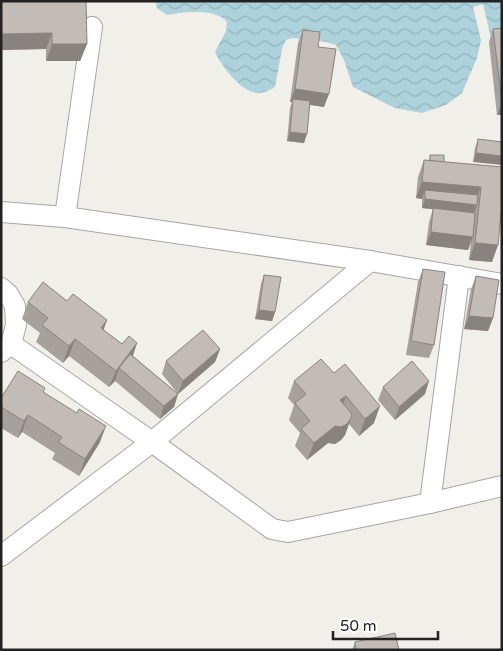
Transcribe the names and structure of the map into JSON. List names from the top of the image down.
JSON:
{
  "scale_bar": "50 m"
}
